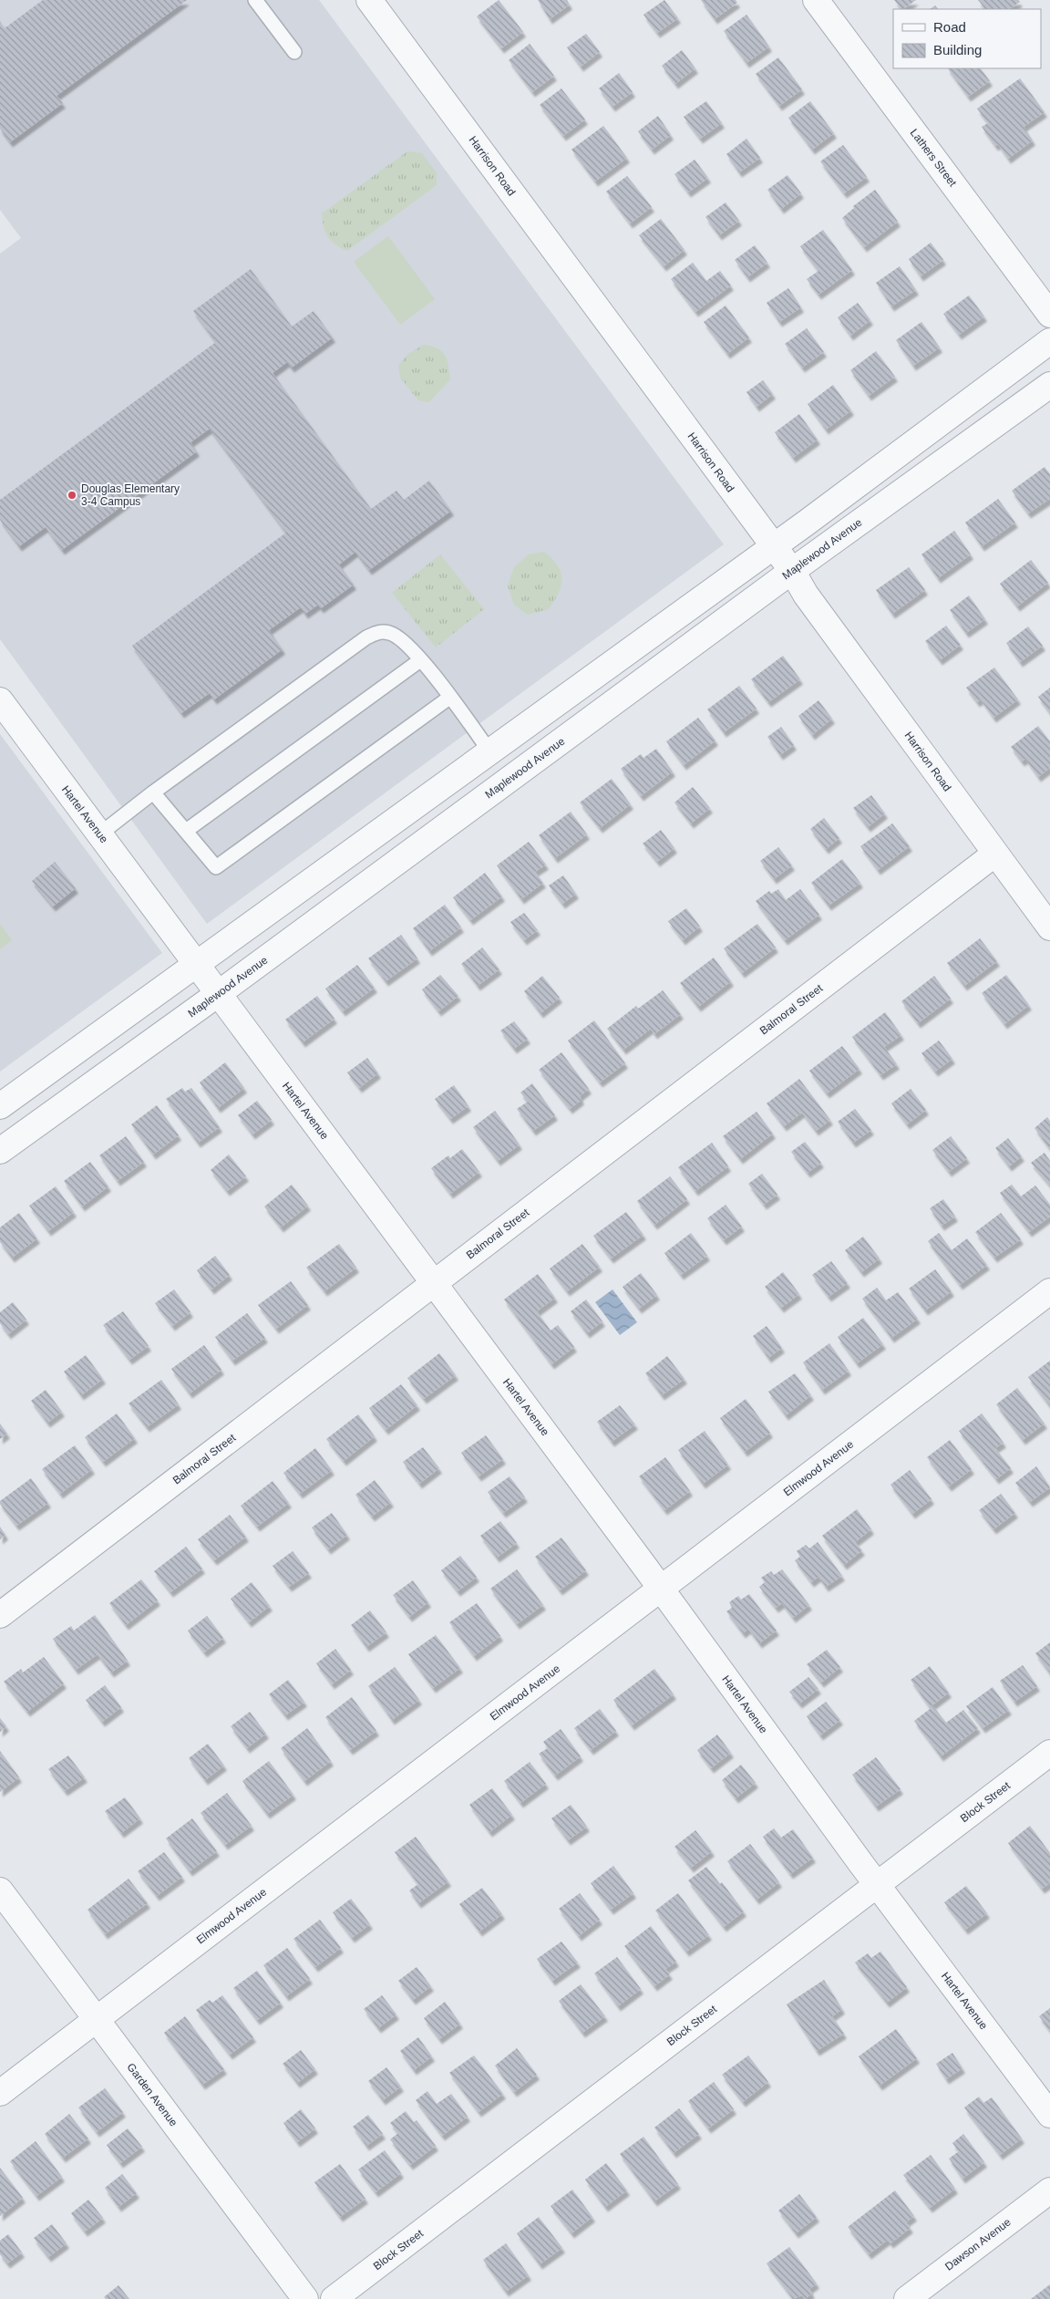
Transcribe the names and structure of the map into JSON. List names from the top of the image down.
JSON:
{
  "streets": {
    "street": [
      "Lathers Street",
      "Harrison Road",
      "Maplewood Avenue",
      "Hartel Avenue",
      "Balmoral Street",
      "Elmwood Avenue",
      "Block Street",
      "Garden Avenue",
      "Dawson Avenue"
    ]
  },
  "crossings": [
    ["Harrison Road", "Maplewood Avenue"],
    ["Harrison Road", "Balmoral Street"],
    ["Maplewood Avenue", "Hartel Avenue"],
    ["Hartel Avenue", "Balmoral Street"],
    ["Hartel Avenue", "Elmwood Avenue"],
    ["Hartel Avenue", "Block Street"],
    ["Elmwood Avenue", "Garden Avenue"]
  ],
  "places": ["Douglas Elementary 3-4 Campus"],
  "legend": ["Road", "Building"]
}
